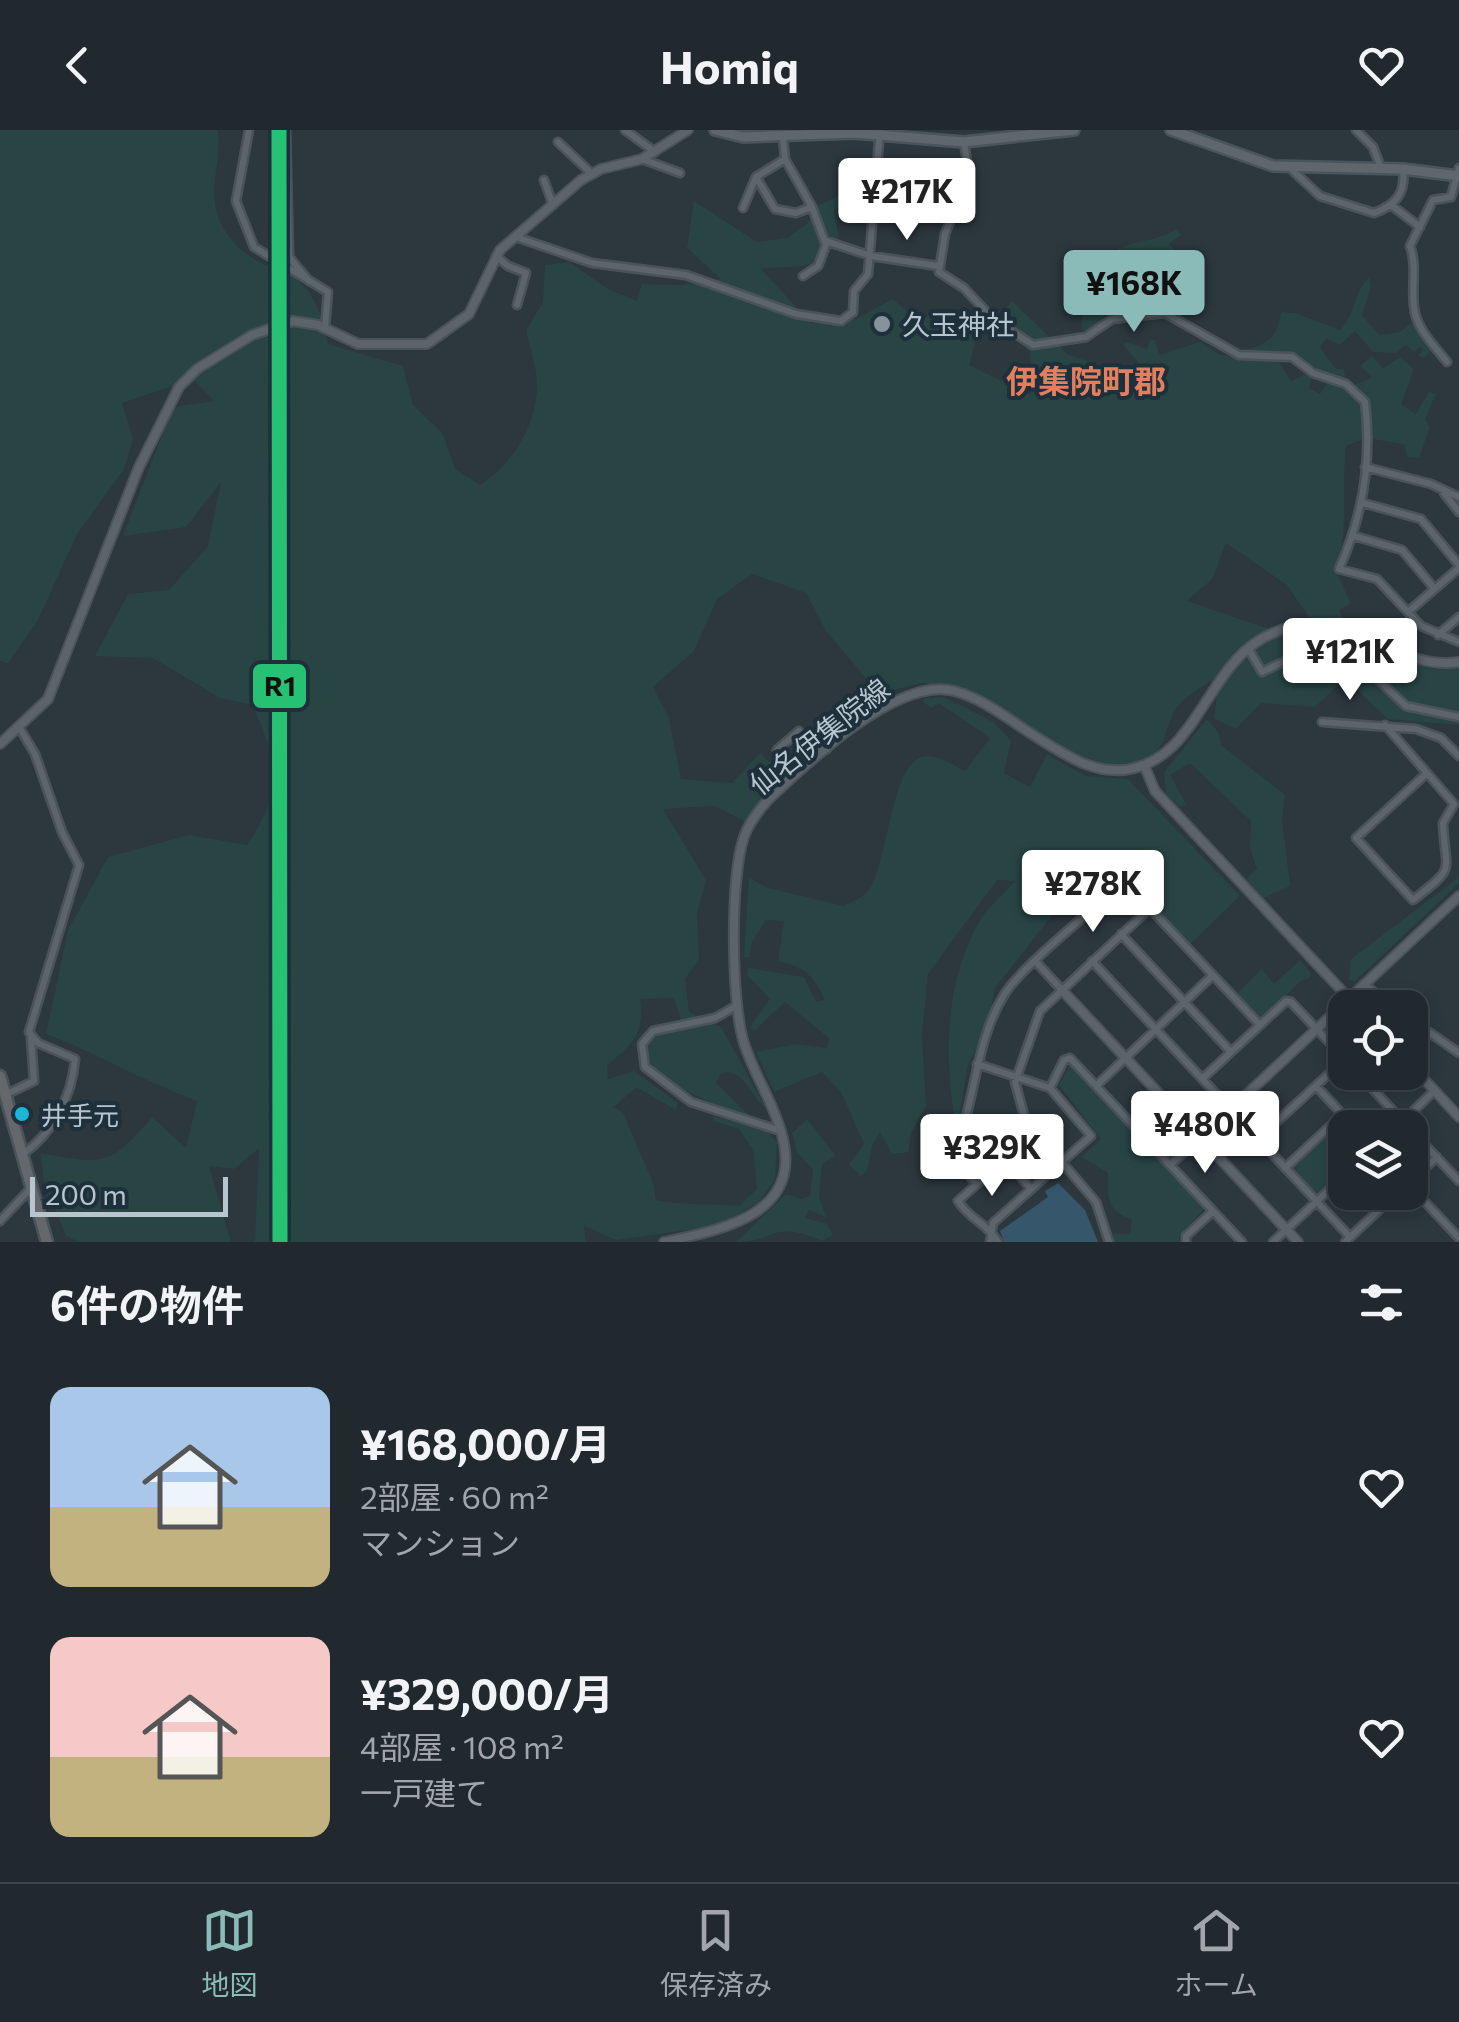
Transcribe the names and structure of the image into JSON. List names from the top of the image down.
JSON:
{
  "streets": {
    "street": ["仙名伊集院線"]
  },
  "districts": ["伊集院町郡"],
  "places": ["久玉神社", "井手元"],
  "lines": ["transit line R1"],
  "scale_bar": "200 m",
  "page": {
    "header": "Homiq",
    "price": [
      "¥217K",
      "¥168K",
      "¥121K",
      "¥278K",
      "¥480K",
      "¥329K"
    ],
    "scale": "200 m",
    "heading": "6件の物件",
    "list": [
      {
        "name": "¥168,000/月",
        "note": "2部屋 · 60 m² · マンション"
      },
      {
        "name": "¥329,000/月",
        "note": "4部屋 · 108 m² · 一戸建て"
      }
    ],
    "tabs": ["地図", "保存済み", "ホーム"]
  }
}
